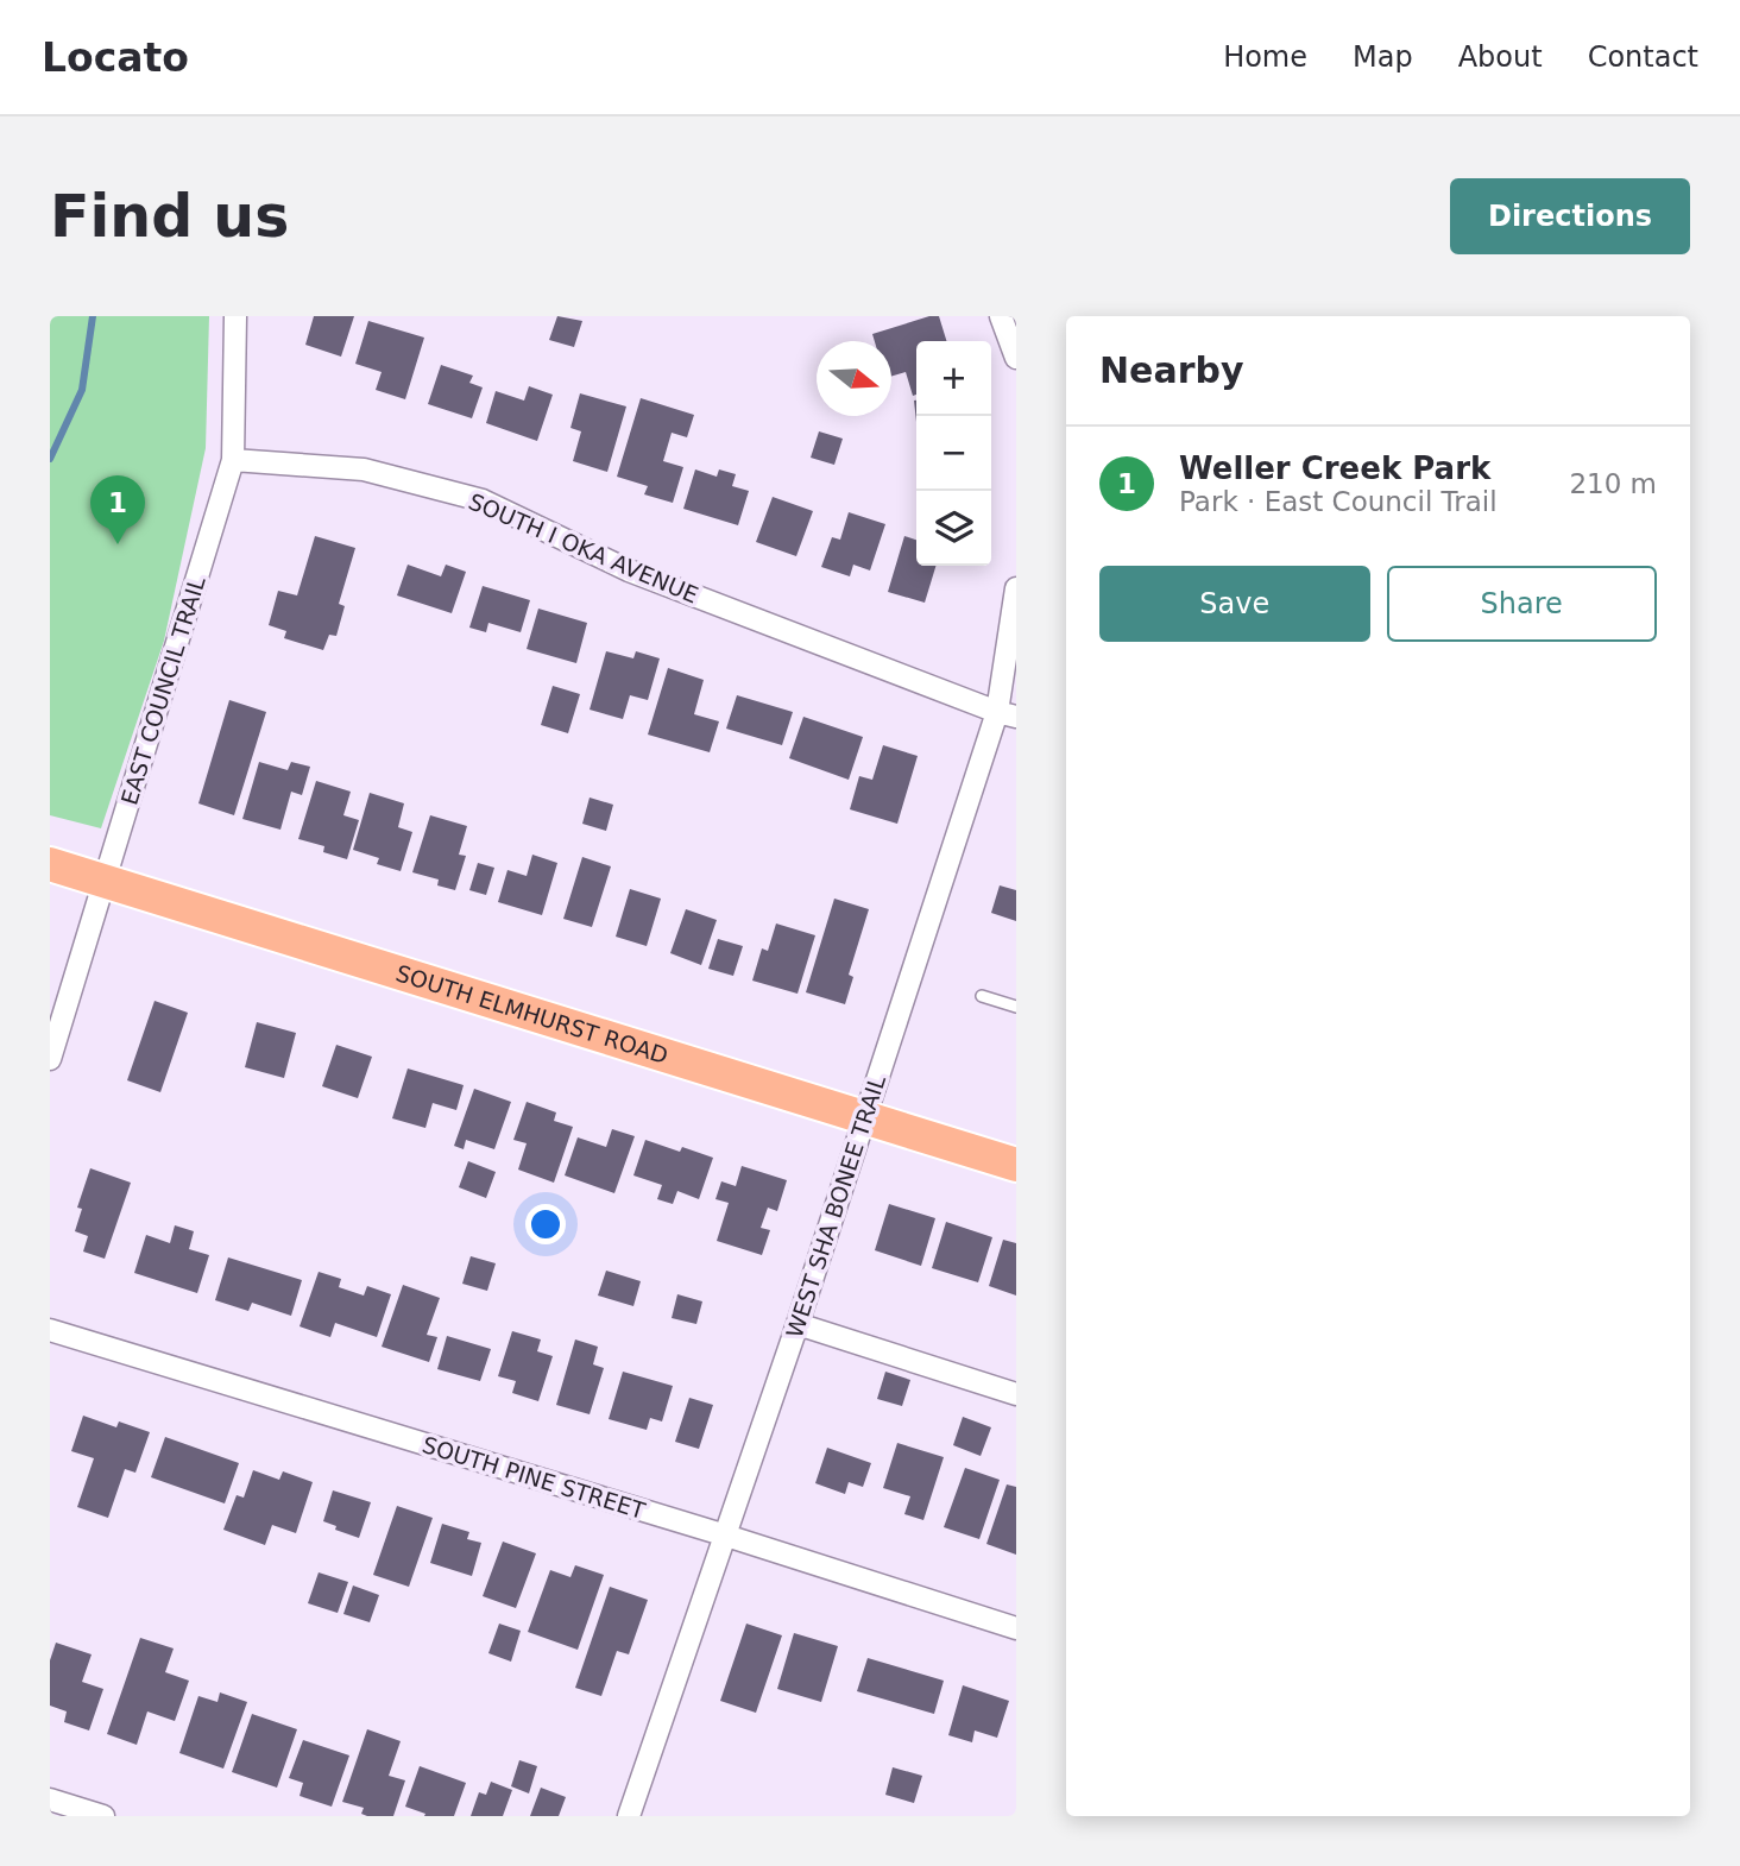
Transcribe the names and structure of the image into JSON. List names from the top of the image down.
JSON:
{
  "streets": {
    "main road": ["SOUTH ELMHURST ROAD"],
    "street": [
      "SOUTH I OKA AVENUE",
      "EAST COUNCIL TRAIL",
      "WEST SHA BONEE TRAIL",
      "SOUTH PINE STREET"
    ]
  },
  "crossings": [
    ["SOUTH I OKA AVENUE", "EAST COUNCIL TRAIL"],
    ["SOUTH I OKA AVENUE", "WEST SHA BONEE TRAIL"],
    ["EAST COUNCIL TRAIL", "SOUTH ELMHURST ROAD"],
    ["SOUTH ELMHURST ROAD", "WEST SHA BONEE TRAIL"],
    ["WEST SHA BONEE TRAIL", "SOUTH PINE STREET"]
  ],
  "north": "right",
  "page": {
    "header": "Locato",
    "nav": [
      "Home",
      "Map",
      "About",
      "Contact"
    ],
    "buttons": [
      "Directions",
      ["Save", "Share"]
    ],
    "title": "Find us",
    "heading": "Nearby",
    "map_buttons": ["+", "−"],
    "list": [
      {
        "mark": "1",
        "name": "Weller Creek Park",
        "note": "Park · East Council Trail",
        "value": "210 m"
      }
    ],
    "pins": "1"
  }
}
